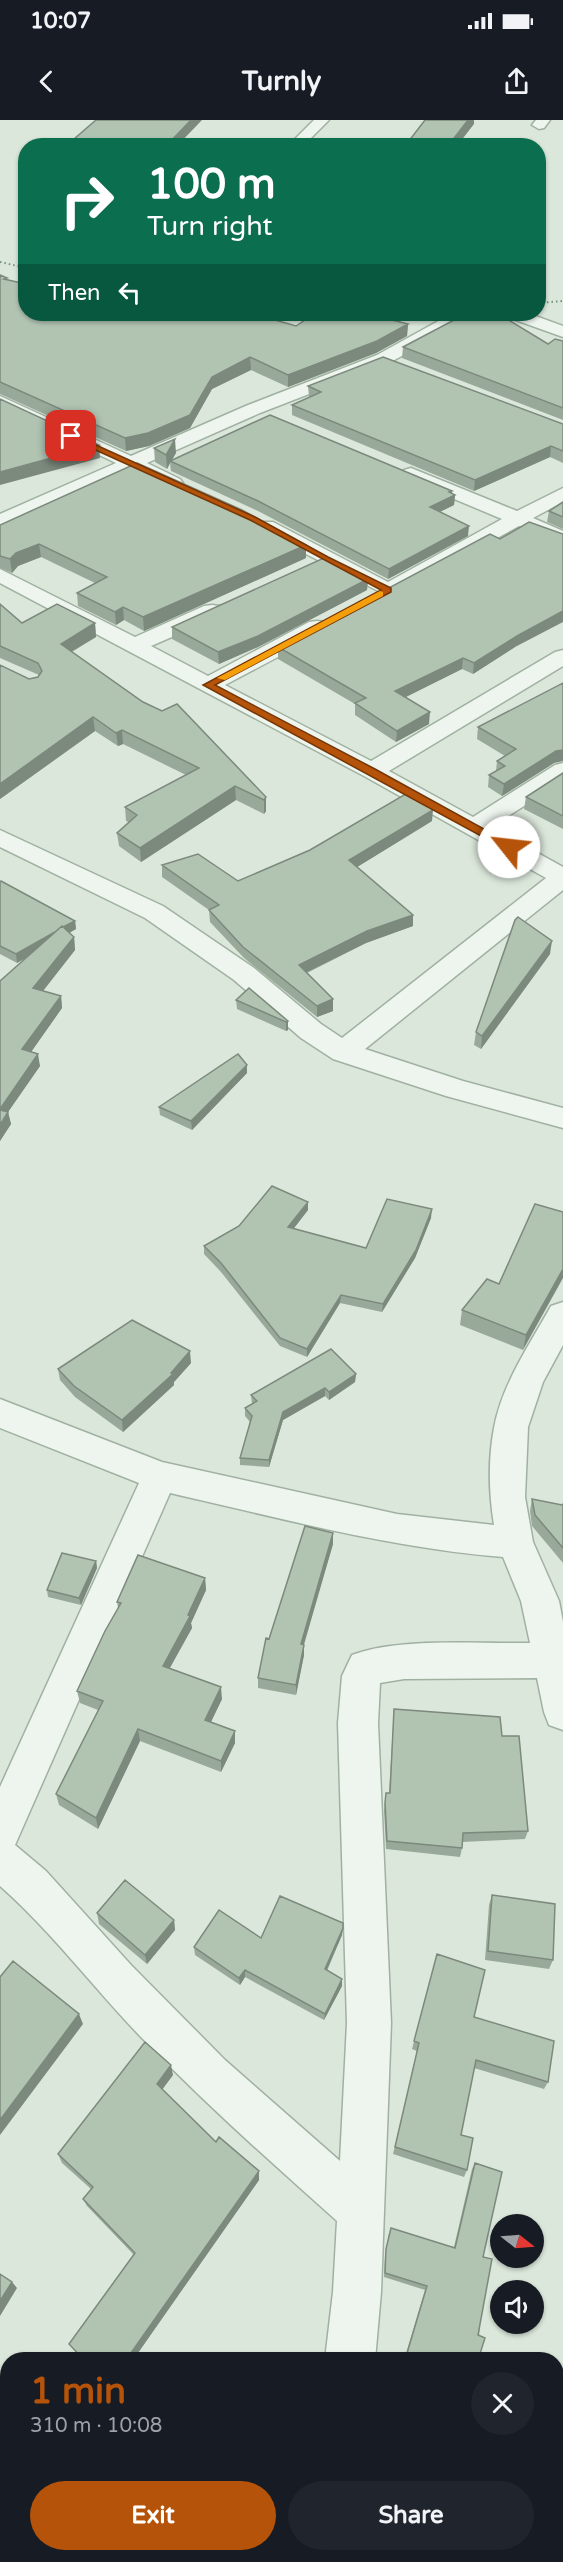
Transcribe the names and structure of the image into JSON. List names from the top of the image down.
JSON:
{
  "north": "right",
  "page": {
    "status": "10:07",
    "header": "Turnly",
    "turn": ["100 m", "Turn right"],
    "then": "Then",
    "heading": ["1 min", "310 m · 10:08"],
    "buttons": ["Exit", "Share"]
  }
}
